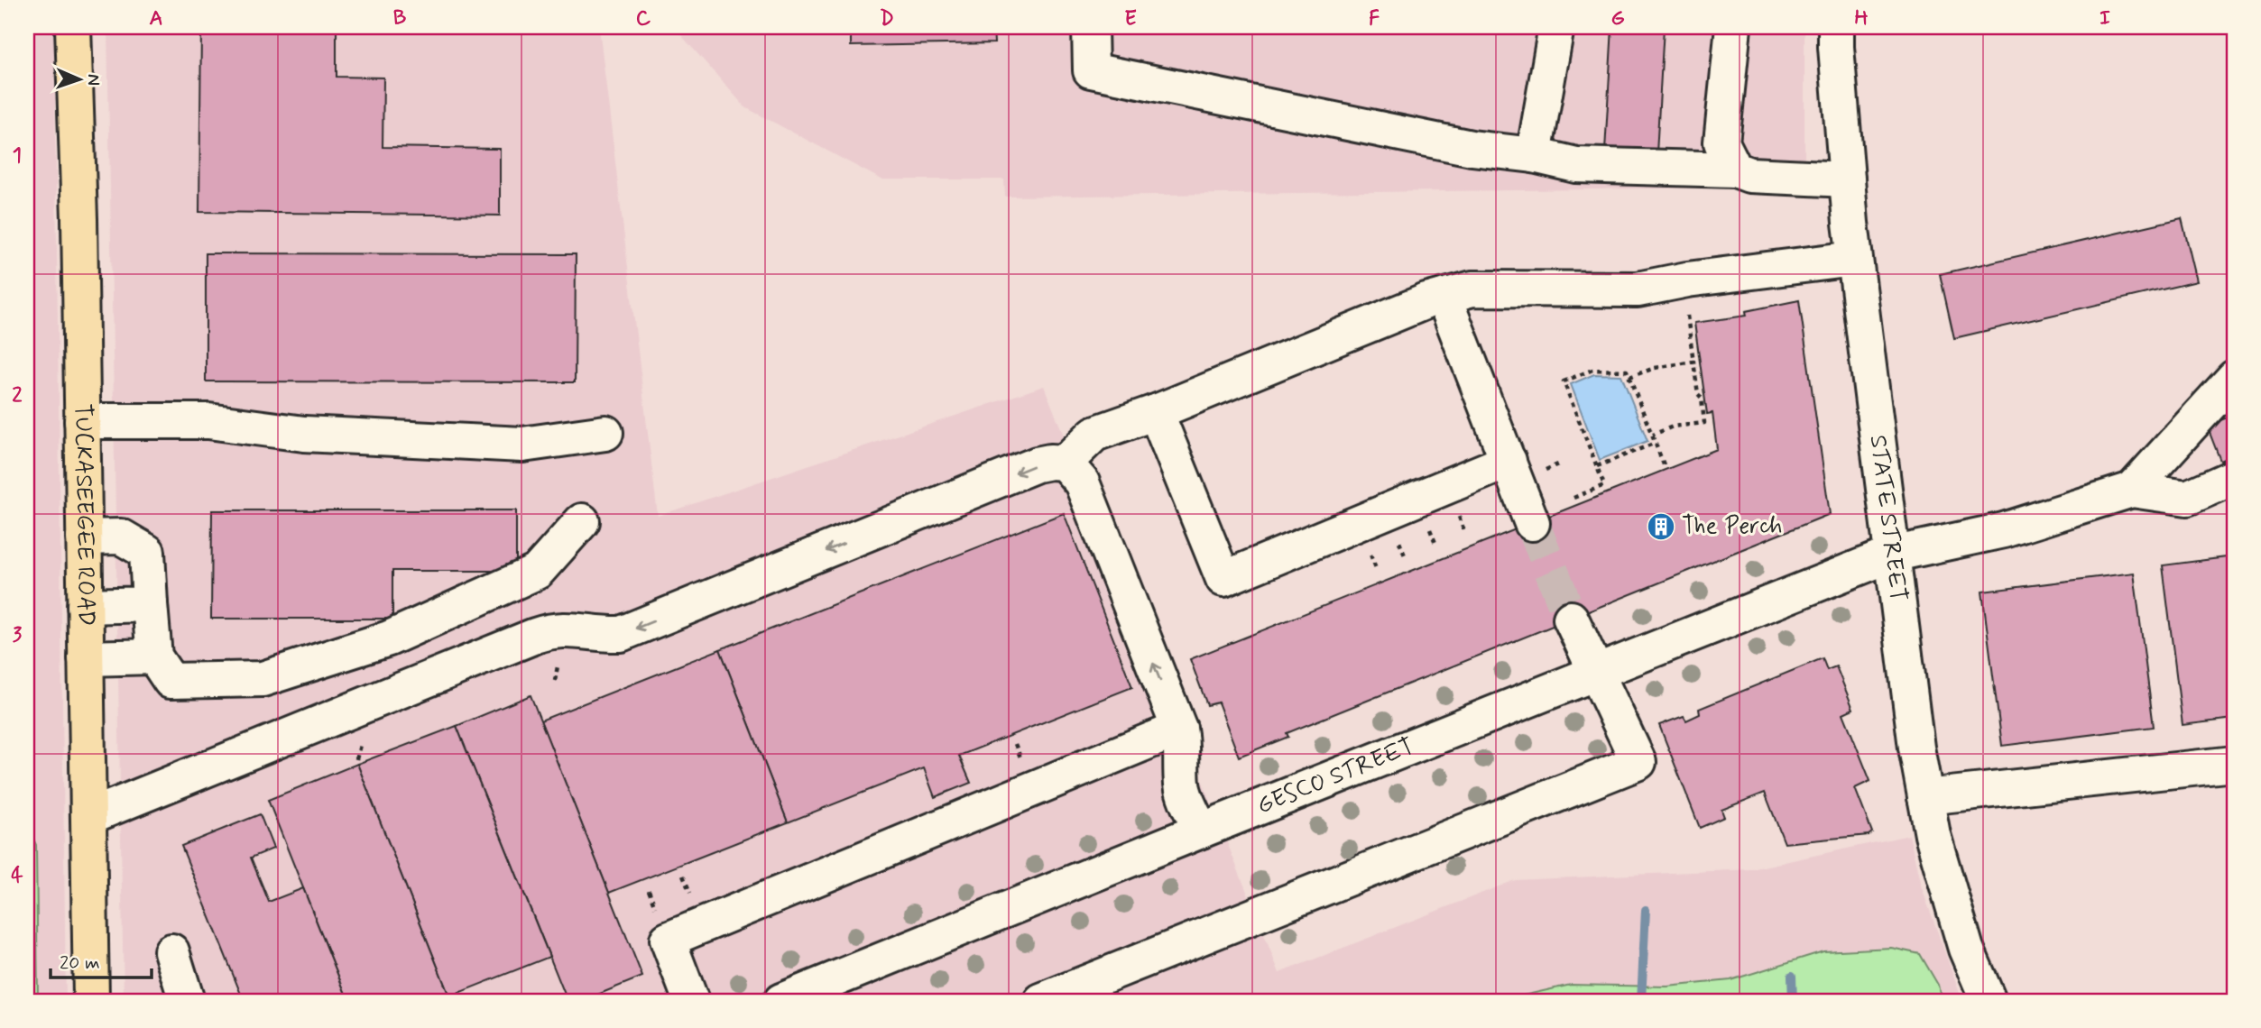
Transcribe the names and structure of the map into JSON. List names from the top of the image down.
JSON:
{
  "streets": {
    "main road": ["TUCKASEEGEE ROAD"],
    "street": ["STATE STREET", "GESCO STREET"]
  },
  "crossings": [
    ["STATE STREET", "GESCO STREET"]
  ],
  "places": {
    "building": ["The Perch"]
  },
  "scale_bar": "20 m",
  "north": "right",
  "grid": {
    "columns": [
      "A",
      "B",
      "C",
      "D",
      "E",
      "F",
      "G",
      "H",
      "I"
    ],
    "rows": [
      "1",
      "2",
      "3",
      "4"
    ]
  }
}
